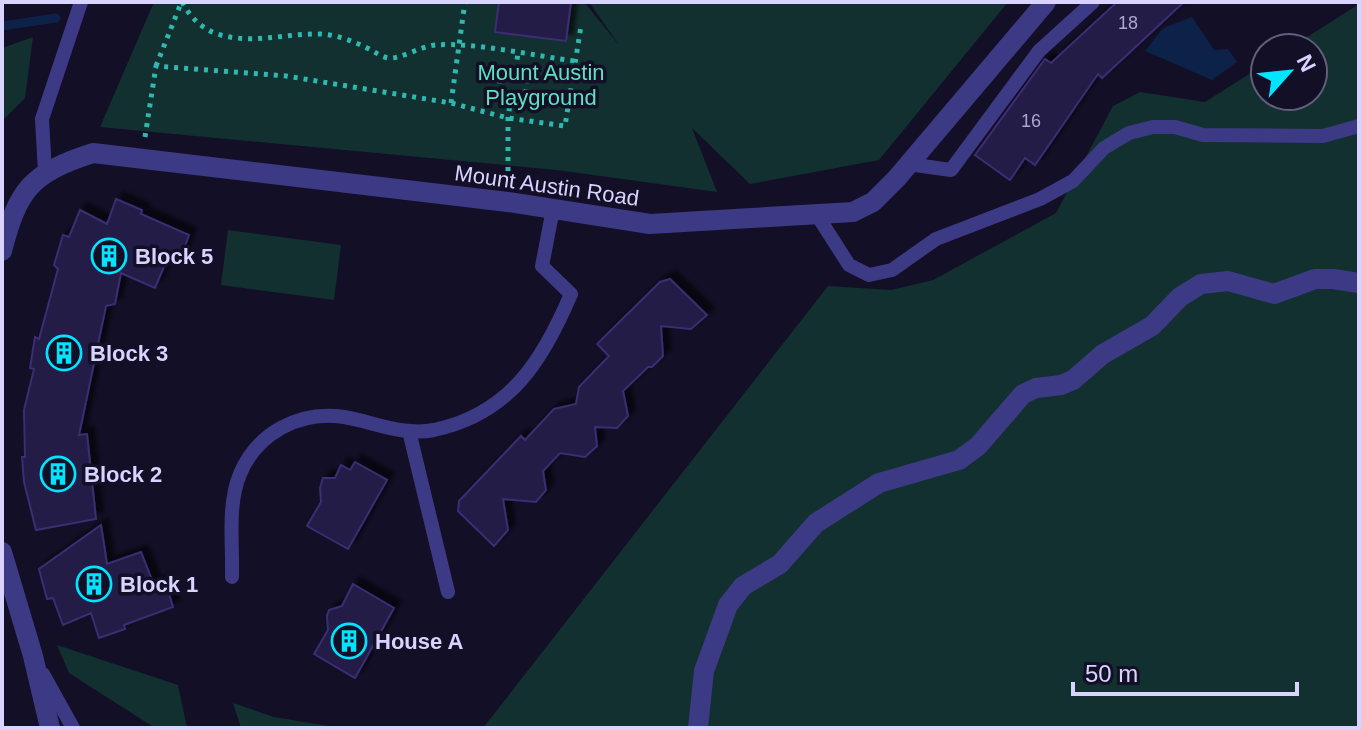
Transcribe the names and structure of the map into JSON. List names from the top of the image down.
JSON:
{
  "streets": {
    "street": ["Mount Austin Road"]
  },
  "parks": ["Mount Austin Playground"],
  "places": {
    "building": [
      "Block 5",
      "Block 3",
      "Block 2",
      "Block 1",
      "House A"
    ]
  },
  "house_numbers": ["18", "16"],
  "scale_bar": "50 m",
  "north": "top right"
}
